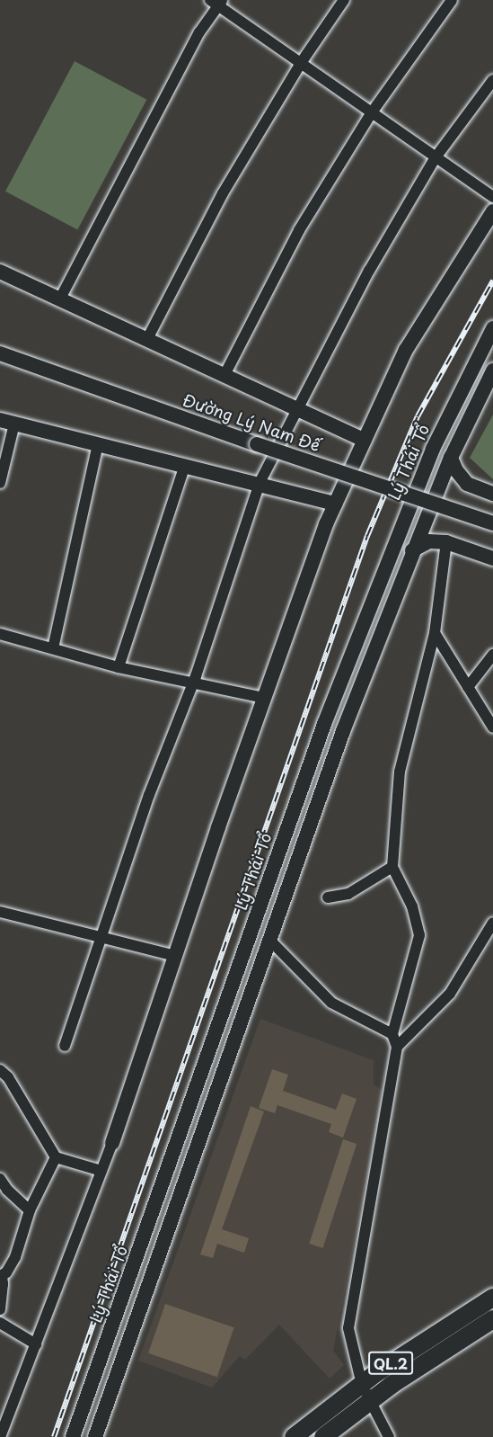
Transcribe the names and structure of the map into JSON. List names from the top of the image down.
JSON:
{
  "streets": {
    "main road": ["Đường Lý Nam Đế", "Lý Thái Tổ", "QL.2"]
  }
}
